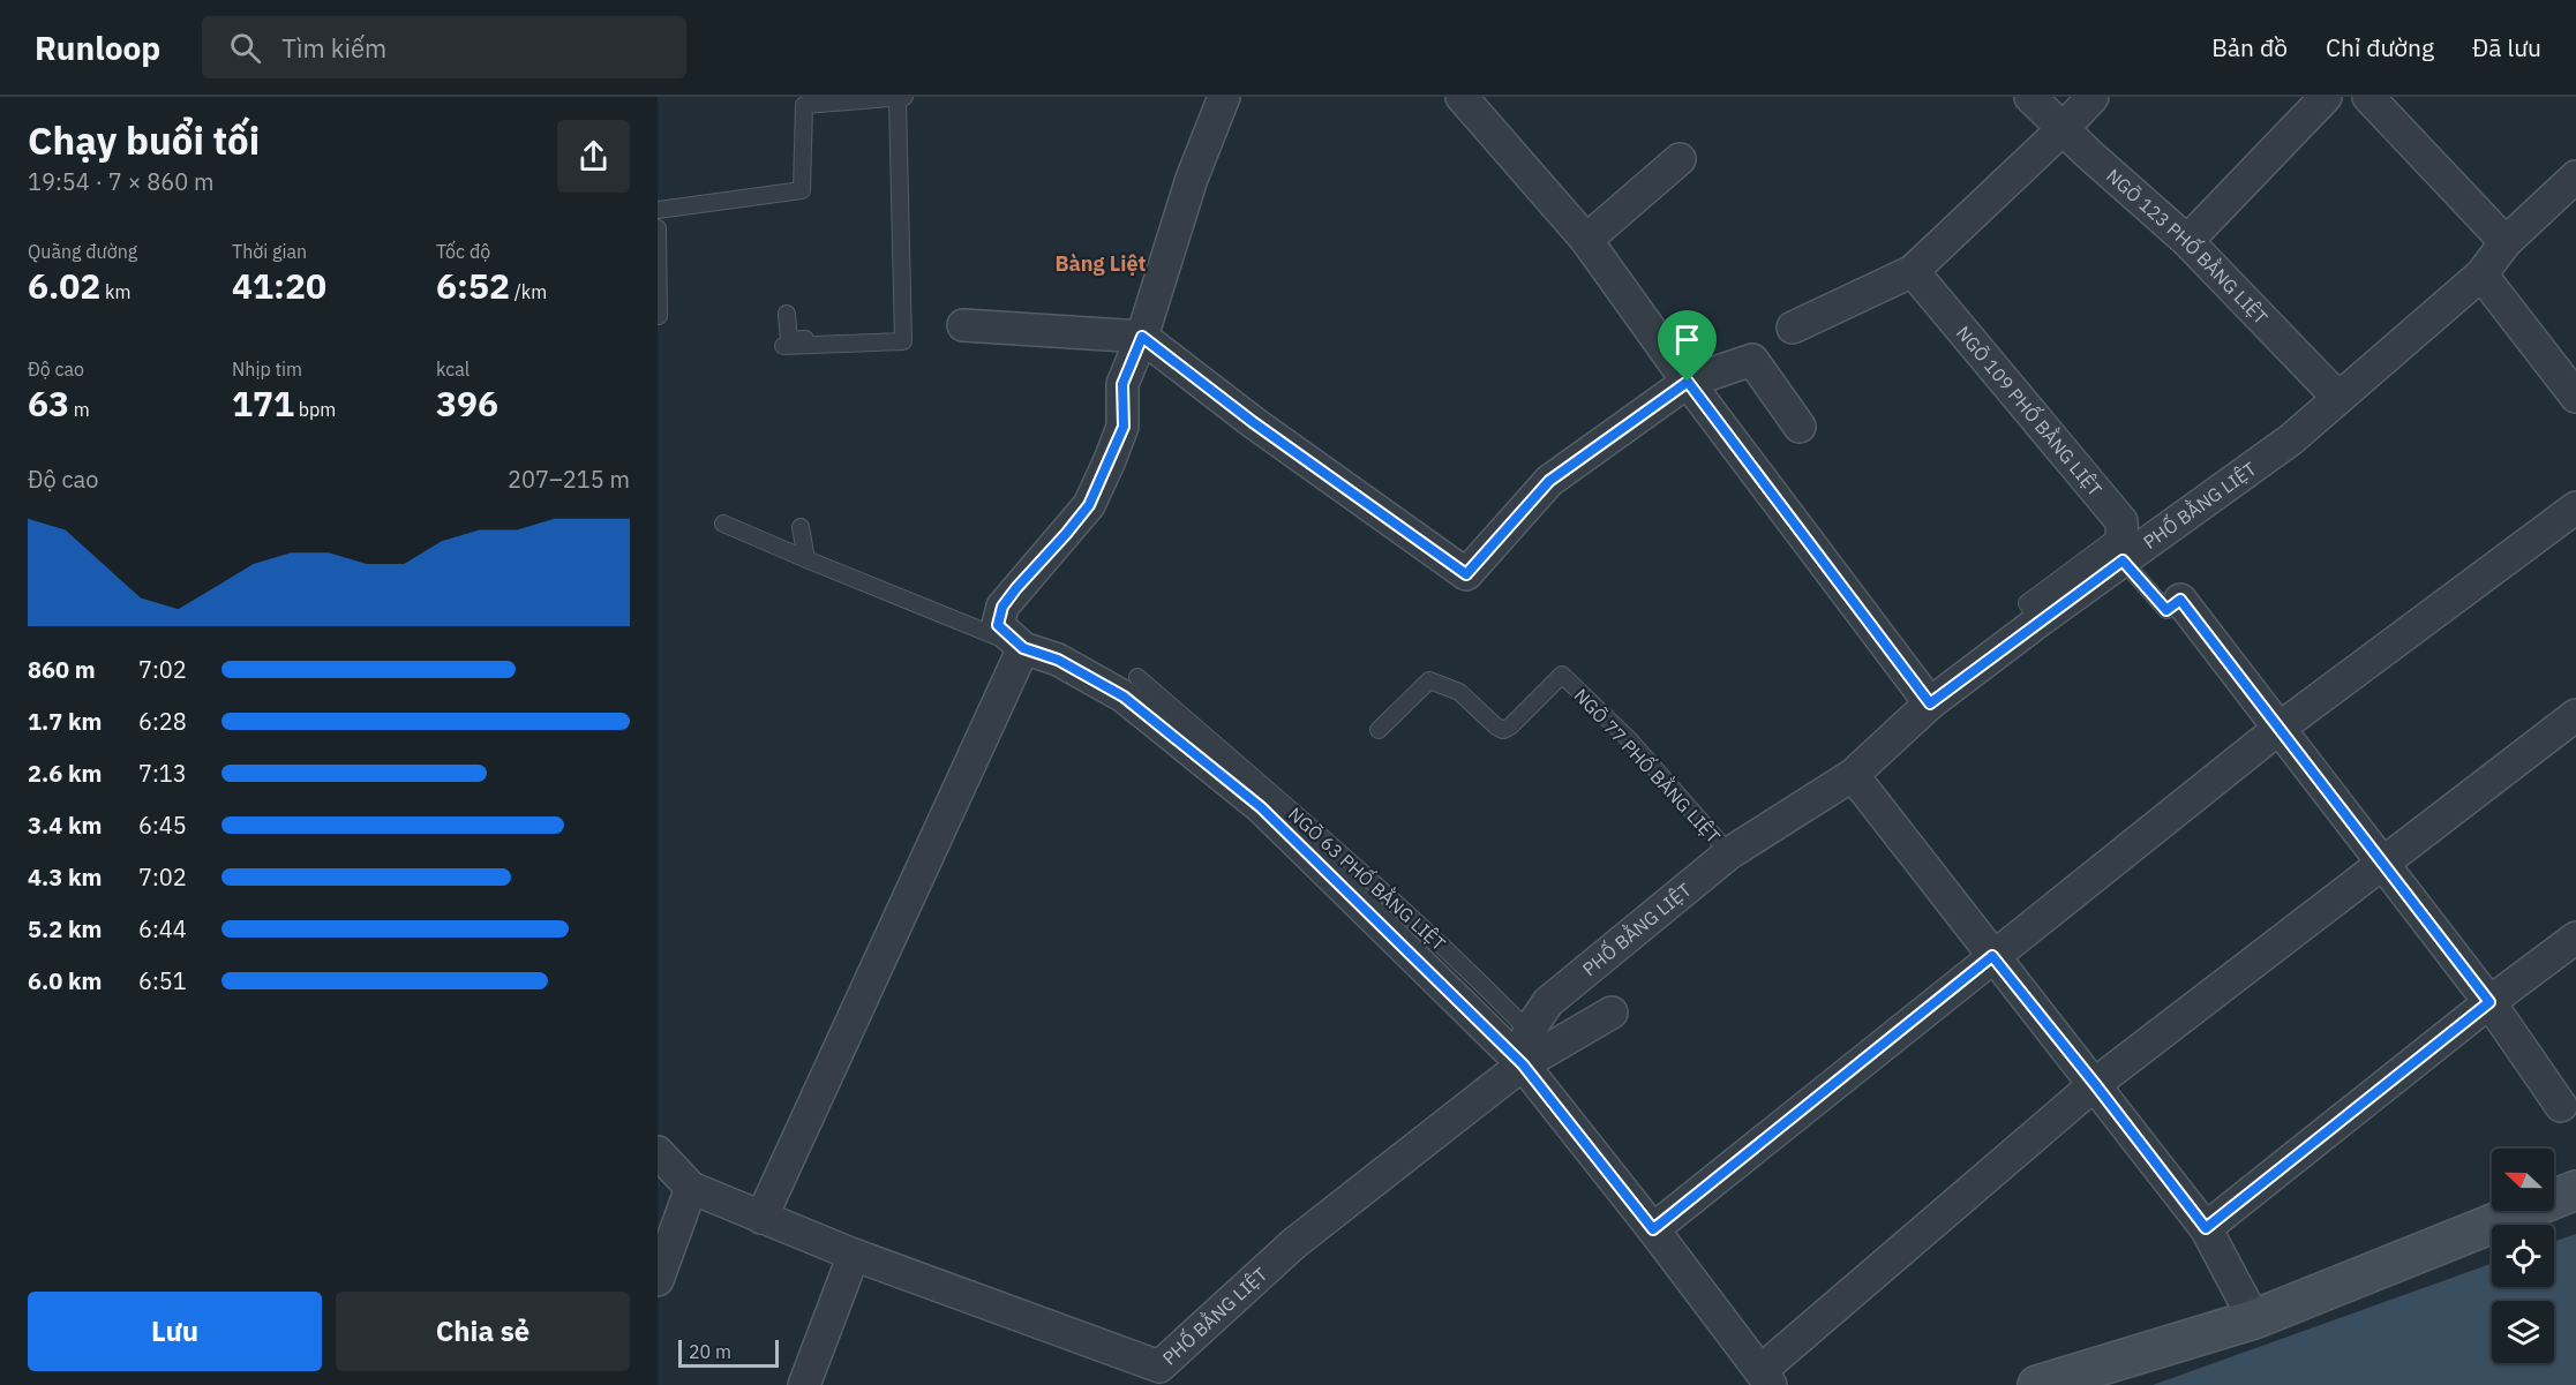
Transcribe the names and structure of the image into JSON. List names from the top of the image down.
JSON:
{
  "streets": {
    "street": ["NGÕ 123 PHỐ BẰNG LIỆT", "NGÕ 109 PHỐ BẰNG LIỆT", "PHỐ BẰNG LIỆT"],
    "lane": ["NGÕ 77 PHỐ BẰNG LIỆT", "NGÕ 63 PHỐ BẰNG LIỆT"]
  },
  "crossings": [
    ["NGÕ 123 PHỐ BẰNG LIỆT", "PHỐ BẰNG LIỆT"],
    ["NGÕ 109 PHỐ BẰNG LIỆT", "PHỐ BẰNG LIỆT"],
    ["PHỐ BẰNG LIỆT", "NGÕ 77 PHỐ BẰNG LIỆT"],
    ["PHỐ BẰNG LIỆT", "NGÕ 63 PHỐ BẰNG LIỆT"]
  ],
  "districts": ["Bàng Liệt"],
  "scale_bar": "20 m",
  "north": "left",
  "page": {
    "header": "Runloop",
    "search": "Tìm kiếm",
    "nav": ["Bản đồ", "Chỉ đường", "Đã lưu"],
    "heading": ["Chạy buổi tối", "19:54 · 7 × 860 m"],
    "stats": [
      ["Quãng đường", "6.02 km"],
      ["Thời gian", "41:20"],
      ["Tốc độ", "6:52 /km"],
      ["Độ cao", "63 m"],
      ["Nhịp tim", "171 bpm"],
      ["kcal", "396"]
    ],
    "chart": ["Độ cao", "207–215 m"],
    "list": [
      {
        "name": "860 m",
        "note": "7:02"
      },
      {
        "name": "1.7 km",
        "note": "6:28"
      },
      {
        "name": "2.6 km",
        "note": "7:13"
      },
      {
        "name": "3.4 km",
        "note": "6:45"
      },
      {
        "name": "4.3 km",
        "note": "7:02"
      },
      {
        "name": "5.2 km",
        "note": "6:44"
      },
      {
        "name": "6.0 km",
        "note": "6:51"
      }
    ],
    "buttons": ["Lưu", "Chia sẻ"],
    "scale": "20 m"
  }
}
